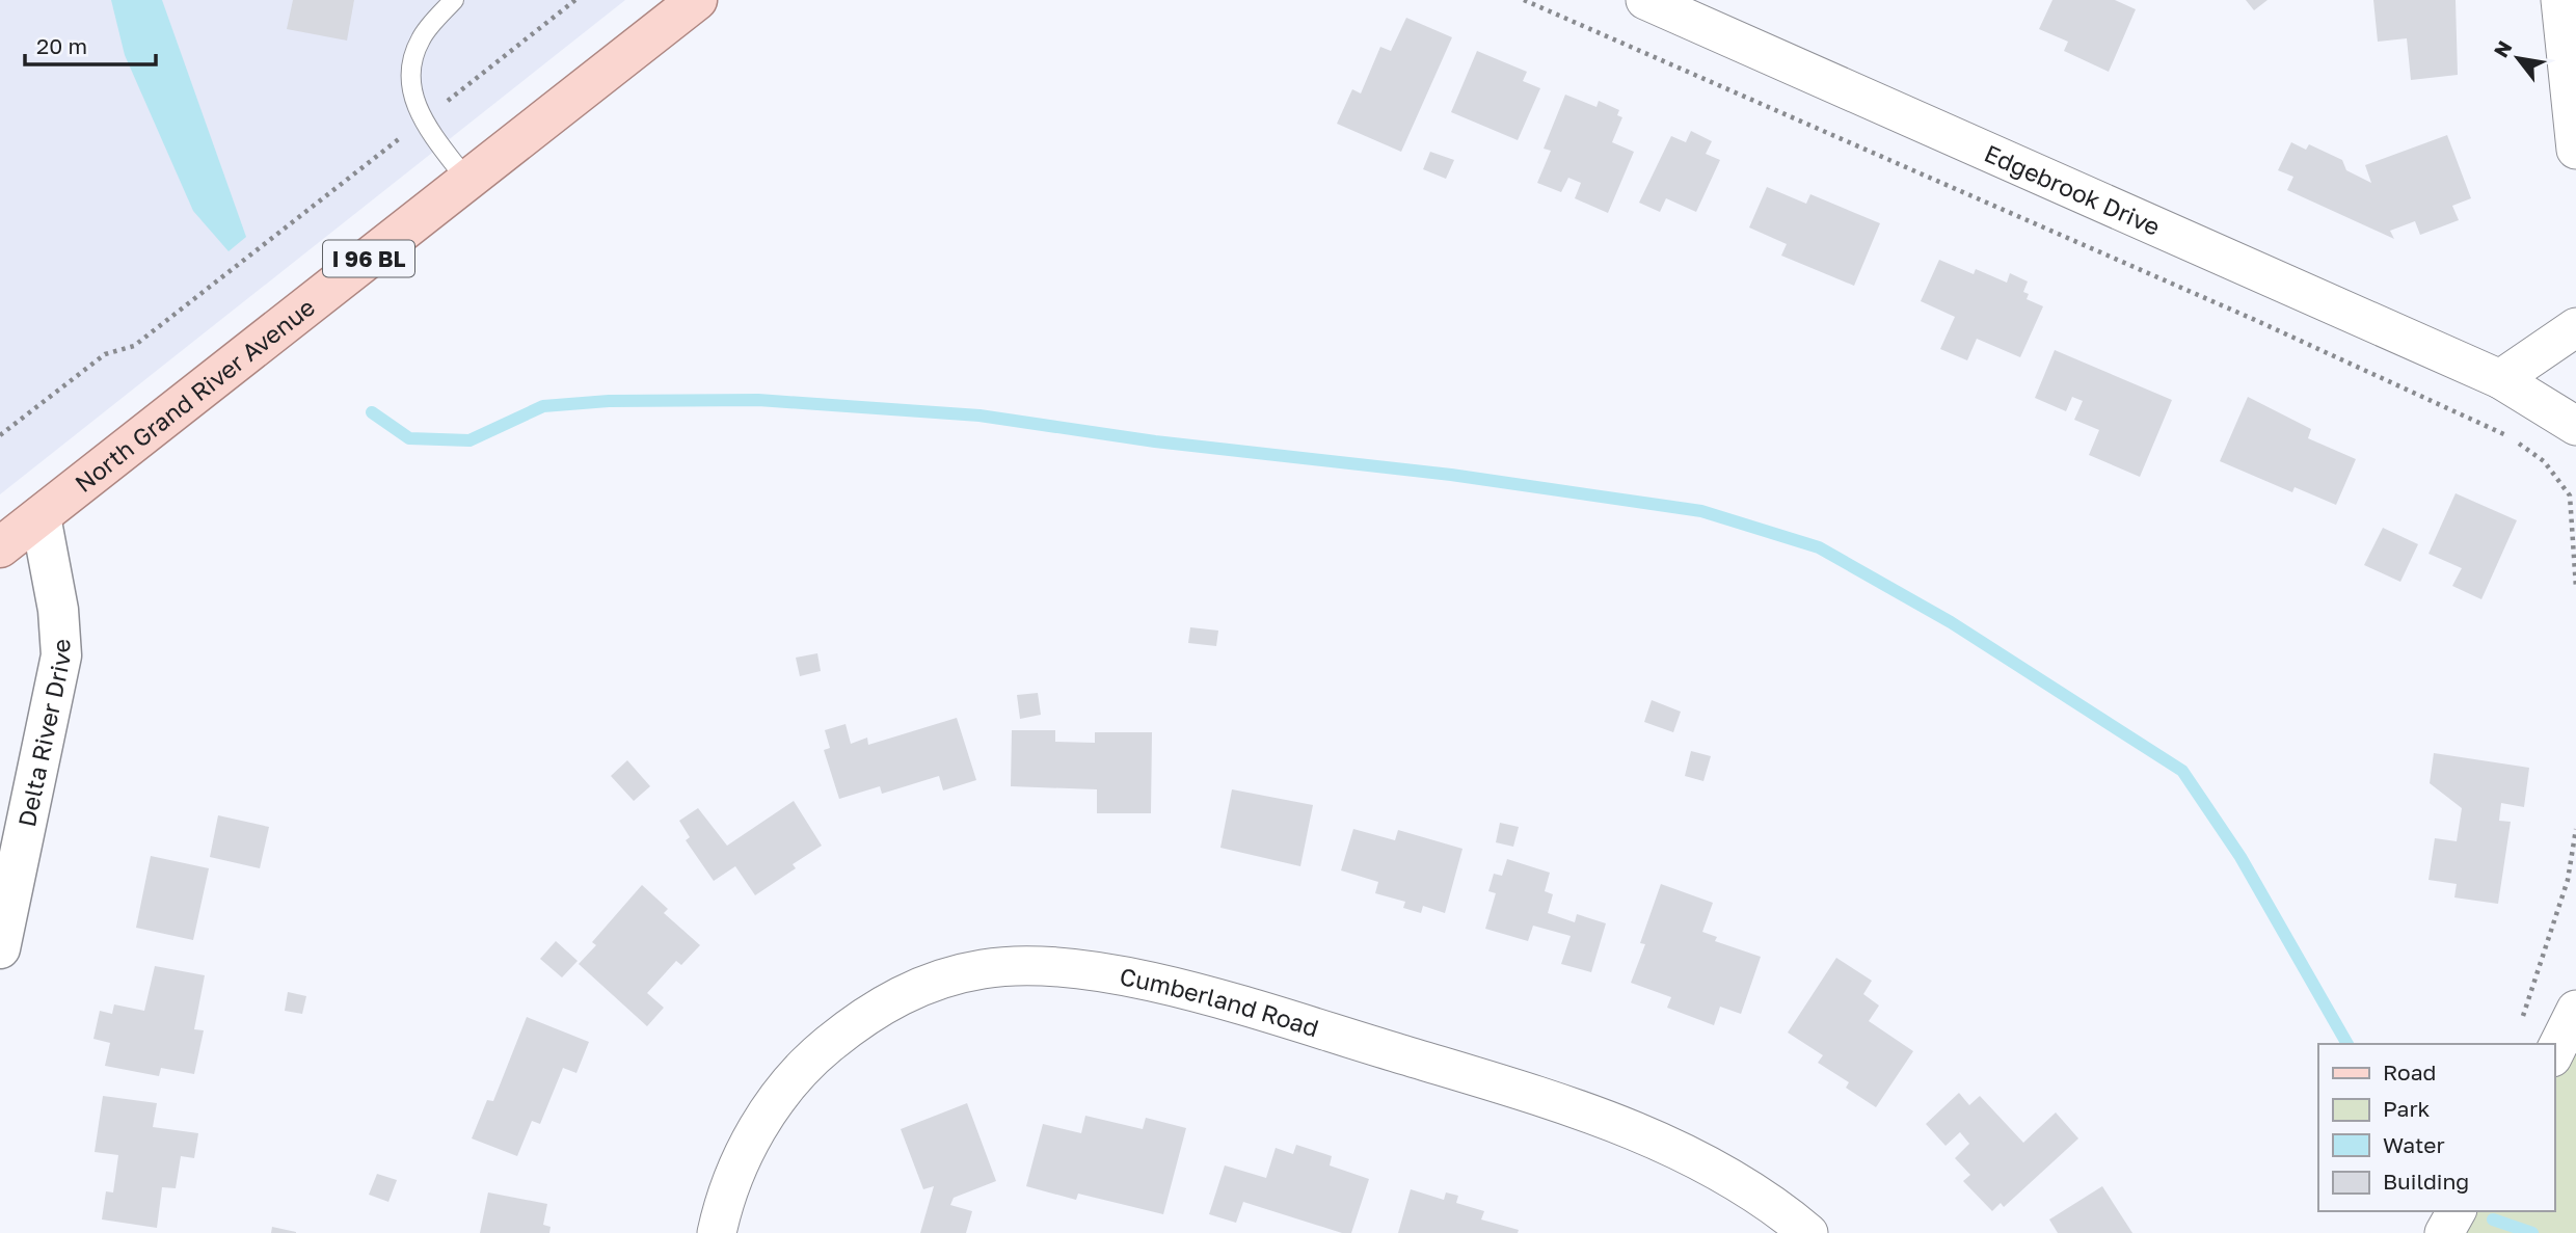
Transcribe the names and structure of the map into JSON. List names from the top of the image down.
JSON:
{
  "streets": {
    "main road": ["I 96 BL", "North Grand River Avenue"],
    "street": ["Edgebrook Drive", "Delta River Drive", "Cumberland Road"]
  },
  "crossings": [
    ["North Grand River Avenue", "Delta River Drive"]
  ],
  "legend": [
    "Road",
    "Park",
    "Water",
    "Building"
  ],
  "scale_bar": "20 m",
  "north": "top left"
}
